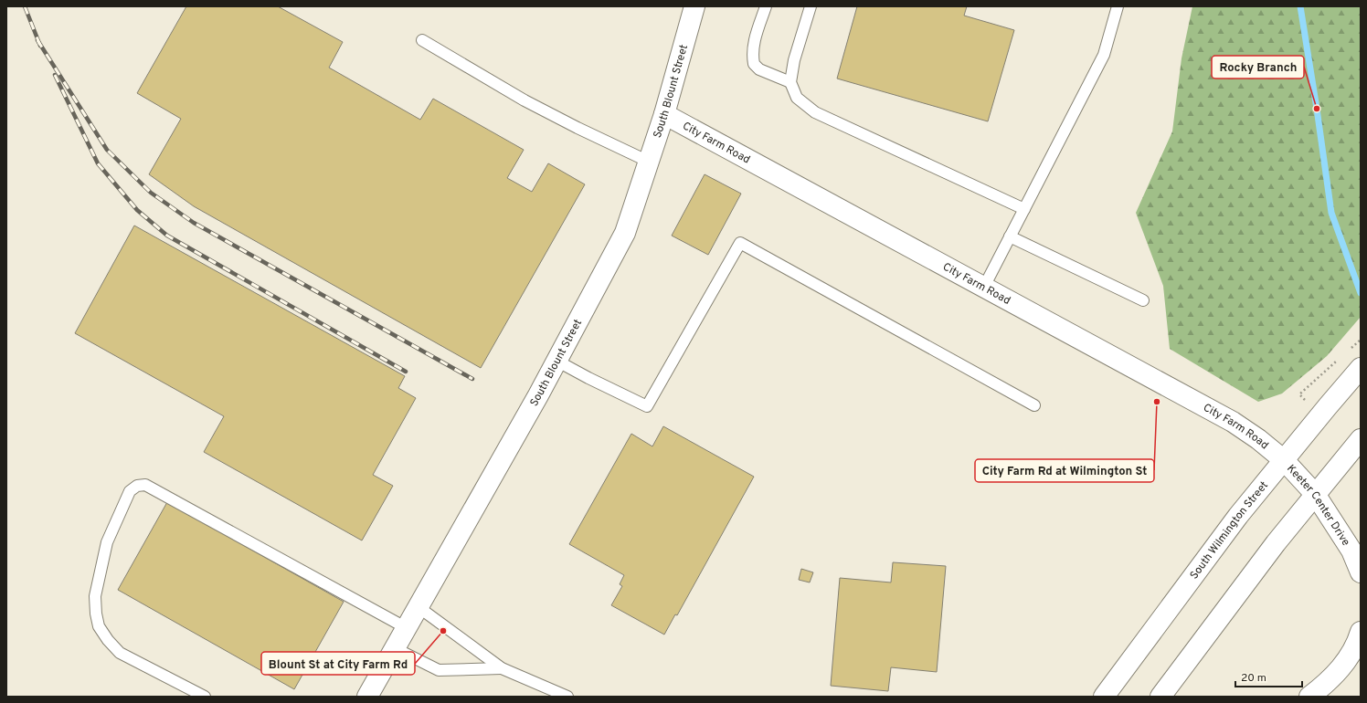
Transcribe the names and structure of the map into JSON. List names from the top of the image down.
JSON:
{
  "streets": {
    "street": [
      "South Blount Street",
      "City Farm Road",
      "Keeter Center Drive",
      "South Wilmington Street"
    ]
  },
  "crossings": [
    ["South Blount Street", "City Farm Road"],
    ["City Farm Road", "Keeter Center Drive"],
    ["City Farm Road", "South Wilmington Street"],
    ["Keeter Center Drive", "South Wilmington Street"]
  ],
  "places": ["Rocky Branch", "City Farm Rd at Wilmington St", "Blount St at City Farm Rd"],
  "scale_bar": "20 m"
}
